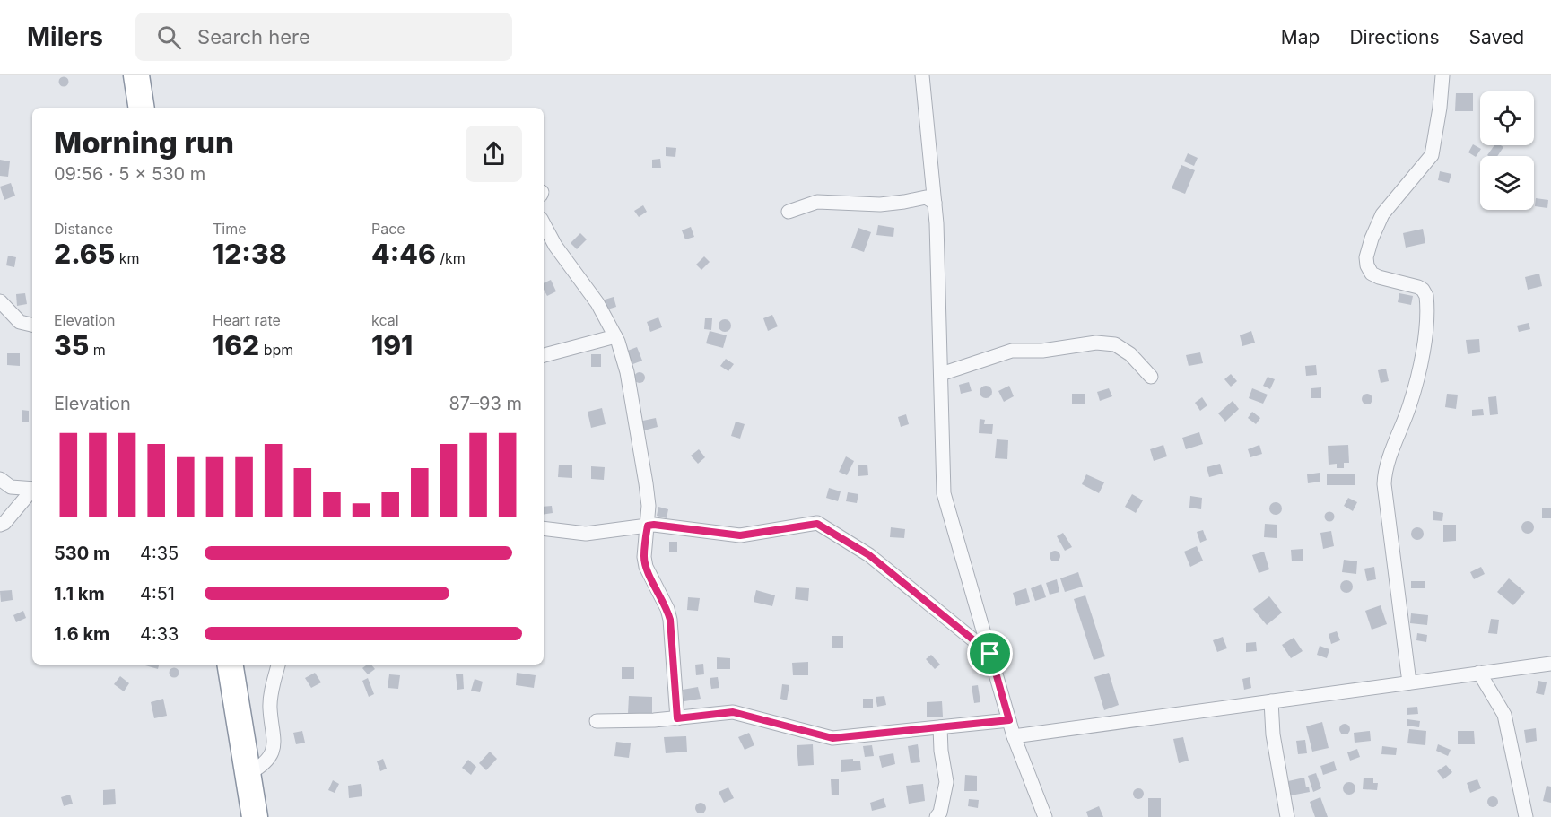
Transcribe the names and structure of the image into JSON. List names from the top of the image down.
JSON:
{
  "page": {
    "header": "Milers",
    "search": "Search here",
    "nav": ["Map", "Directions", "Saved"],
    "heading": ["Morning run", "09:56 · 5 × 530 m"],
    "stats": [
      ["Distance", "2.65 km"],
      ["Time", "12:38"],
      ["Pace", "4:46 /km"],
      ["Elevation", "35 m"],
      ["Heart rate", "162 bpm"],
      ["kcal", "191"]
    ],
    "chart": ["Elevation", "87–93 m"],
    "list": [
      {
        "name": "530 m",
        "note": "4:35"
      },
      {
        "name": "1.1 km",
        "note": "4:51"
      },
      {
        "name": "1.6 km",
        "note": "4:33"
      }
    ]
  }
}
